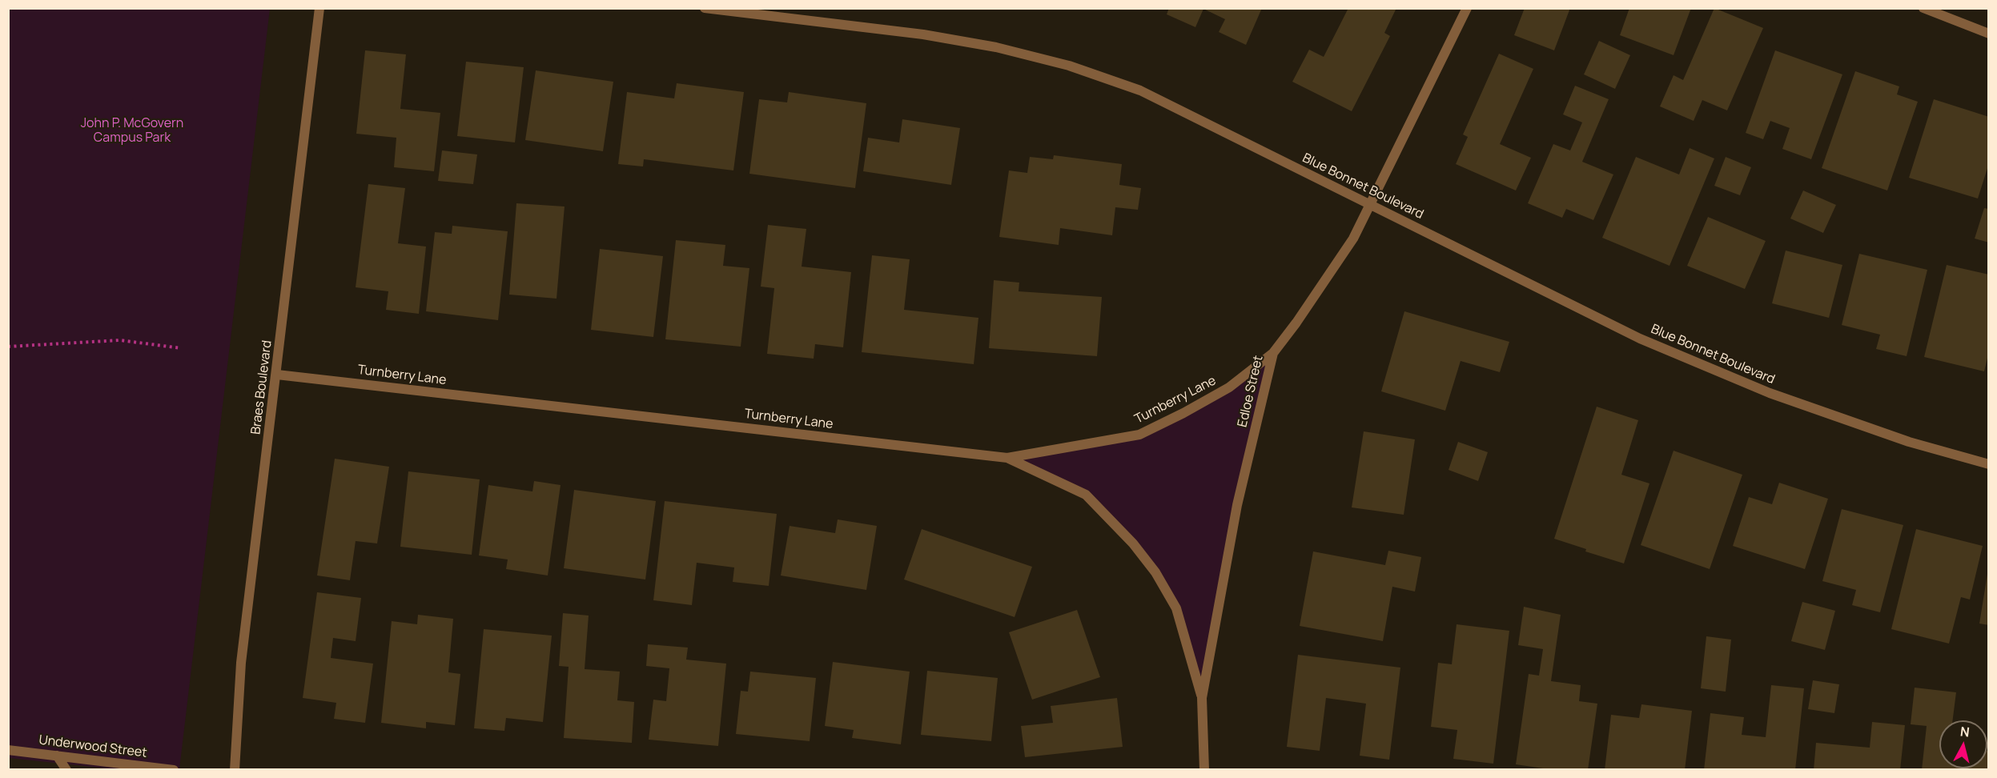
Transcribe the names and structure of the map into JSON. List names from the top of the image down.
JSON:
{
  "streets": {
    "street": [
      "Blue Bonnet Boulevard",
      "Turnberry Lane",
      "Braes Boulevard",
      "Edloe Street",
      "Underwood Street"
    ]
  },
  "crossings": [
    ["Blue Bonnet Boulevard", "Edloe Street"],
    ["Turnberry Lane", "Braes Boulevard"],
    ["Turnberry Lane", "Edloe Street"]
  ],
  "parks": ["John P. McGovern Campus Park"],
  "north": "top"
}
